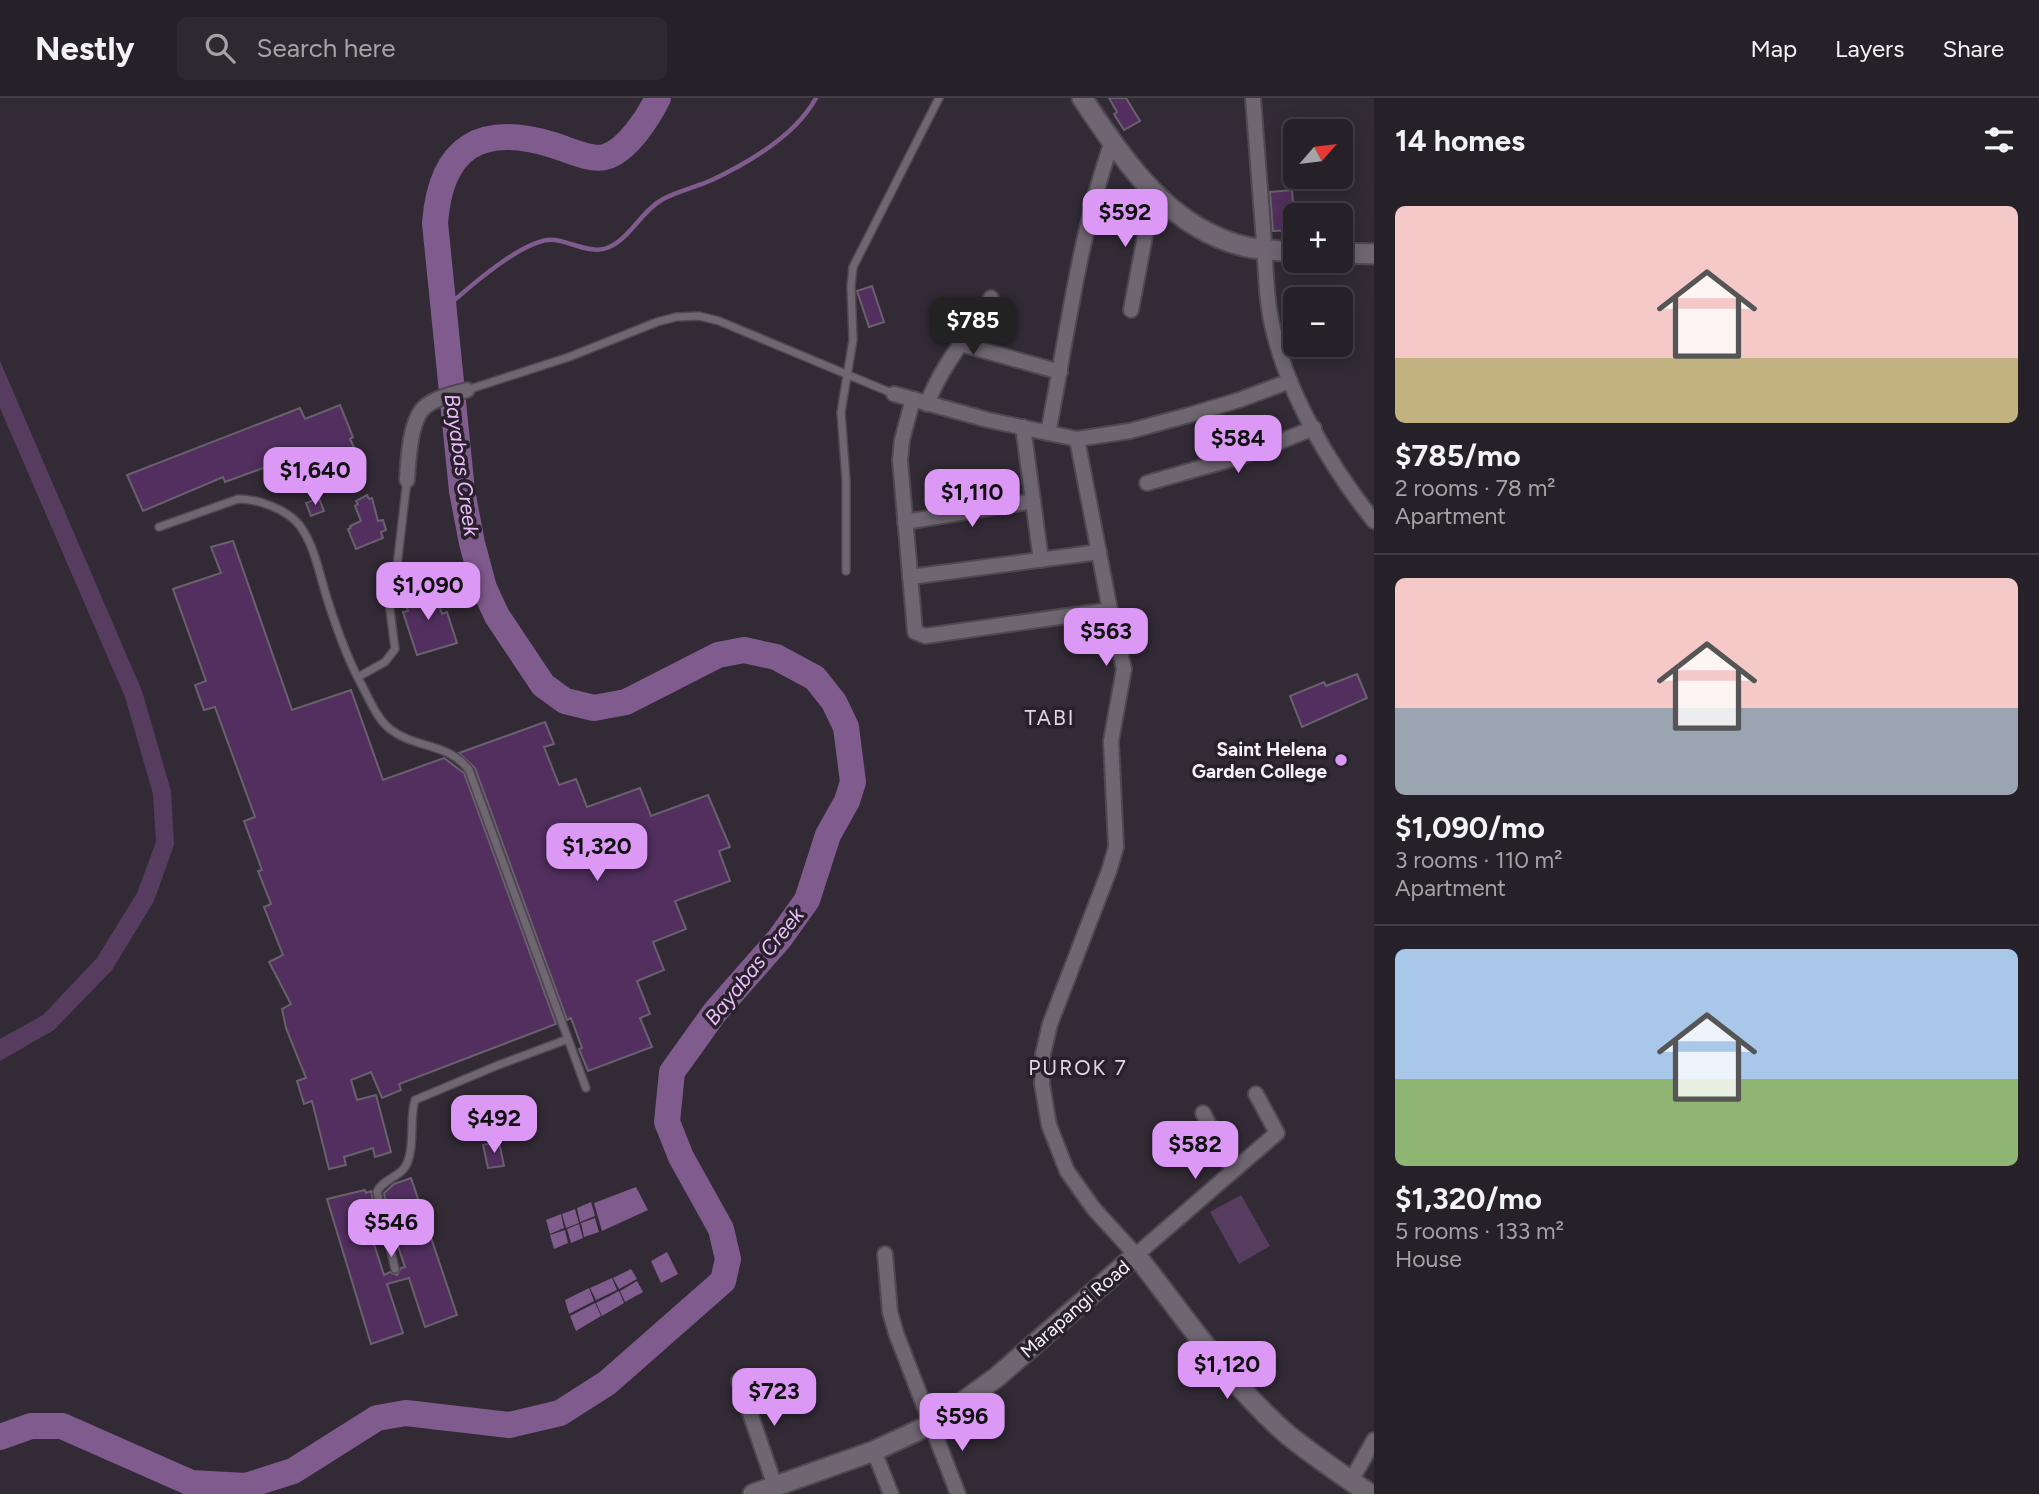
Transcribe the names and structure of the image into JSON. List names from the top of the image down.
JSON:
{
  "streets": {
    "street": ["Marapangi Road"]
  },
  "districts": ["TABI", "PUROK 7"],
  "water": ["Bayabas Creek"],
  "places": ["Saint Helena Garden College"],
  "north": "top right",
  "page": {
    "header": "Nestly",
    "search": "Search here",
    "nav": ["Map", "Layers", "Share"],
    "heading": "14 homes",
    "map_buttons": ["+", "−"],
    "list": [
      {
        "name": "$785/mo",
        "note": "2 rooms · 78 m² · Apartment"
      },
      {
        "name": "$1,090/mo",
        "note": "3 rooms · 110 m² · Apartment"
      },
      {
        "name": "$1,320/mo",
        "note": "5 rooms · 133 m² · House"
      }
    ],
    "price": [
      "$592",
      "$785",
      "$584",
      "$1,640",
      "$1,110",
      "$1,090",
      "$563",
      "$1,320",
      "$492",
      "$582",
      "$546",
      "$1,120",
      "$723",
      "$596"
    ]
  }
}
